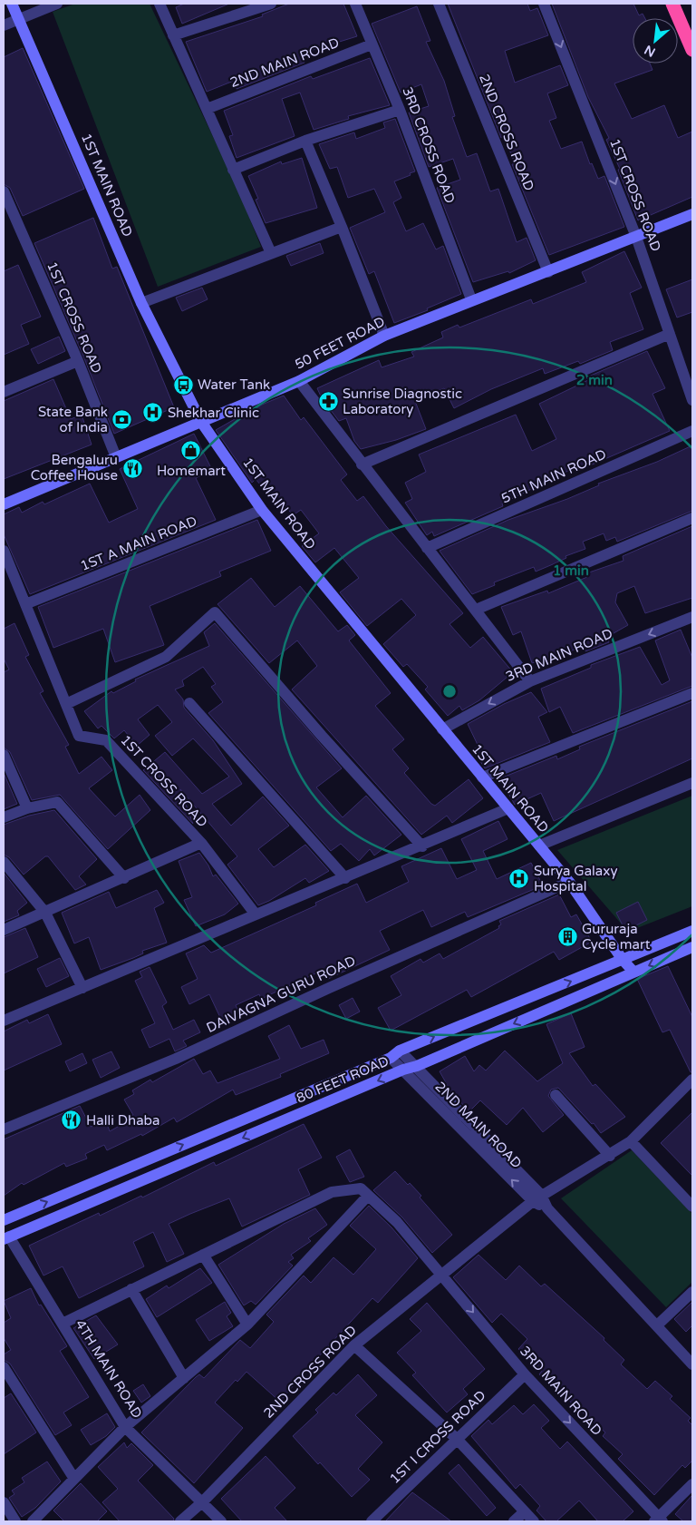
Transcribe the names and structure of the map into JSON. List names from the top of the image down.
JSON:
{
  "streets": {
    "street": [
      "2ND MAIN ROAD",
      "2ND CROSS ROAD",
      "3RD CROSS ROAD",
      "1ST MAIN ROAD",
      "1ST CROSS ROAD",
      "50 FEET ROAD",
      "5TH MAIN ROAD",
      "1ST A MAIN ROAD",
      "3RD MAIN ROAD",
      "DAIVAGNA GURU ROAD",
      "80 FEET ROAD",
      "4TH MAIN ROAD",
      "1ST I CROSS ROAD"
    ]
  },
  "crossings": [
    ["2ND MAIN ROAD", "2ND CROSS ROAD"],
    ["2ND MAIN ROAD", "3RD CROSS ROAD"],
    ["2ND MAIN ROAD", "80 FEET ROAD"],
    ["2ND CROSS ROAD", "50 FEET ROAD"],
    ["2ND CROSS ROAD", "3RD MAIN ROAD"],
    ["2ND CROSS ROAD", "4TH MAIN ROAD"],
    ["3RD CROSS ROAD", "50 FEET ROAD"],
    ["1ST MAIN ROAD", "50 FEET ROAD"],
    ["1ST MAIN ROAD", "1ST A MAIN ROAD"],
    ["1ST MAIN ROAD", "3RD MAIN ROAD"],
    ["1ST MAIN ROAD", "DAIVAGNA GURU ROAD"],
    ["1ST MAIN ROAD", "80 FEET ROAD"],
    ["1ST CROSS ROAD", "50 FEET ROAD"],
    ["1ST CROSS ROAD", "1ST A MAIN ROAD"],
    ["3RD MAIN ROAD", "1ST I CROSS ROAD"],
    ["80 FEET ROAD", "4TH MAIN ROAD"]
  ],
  "places": {
    "bus stop": ["Water Tank"],
    "pharmacy": ["Sunrise Diagnostic Laboratory"],
    "hospital": ["Shekhar Clinic", "Surya Galaxy Hospital"],
    "bank": ["State Bank of India"],
    "shop": ["Homemart"],
    "restaurant": ["Bengaluru Coffee House", "Halli Dhaba"],
    "building": ["Gururaja Cycle mart"]
  },
  "north": "bottom left",
  "rings": ["2 min", "1 min"]
}
